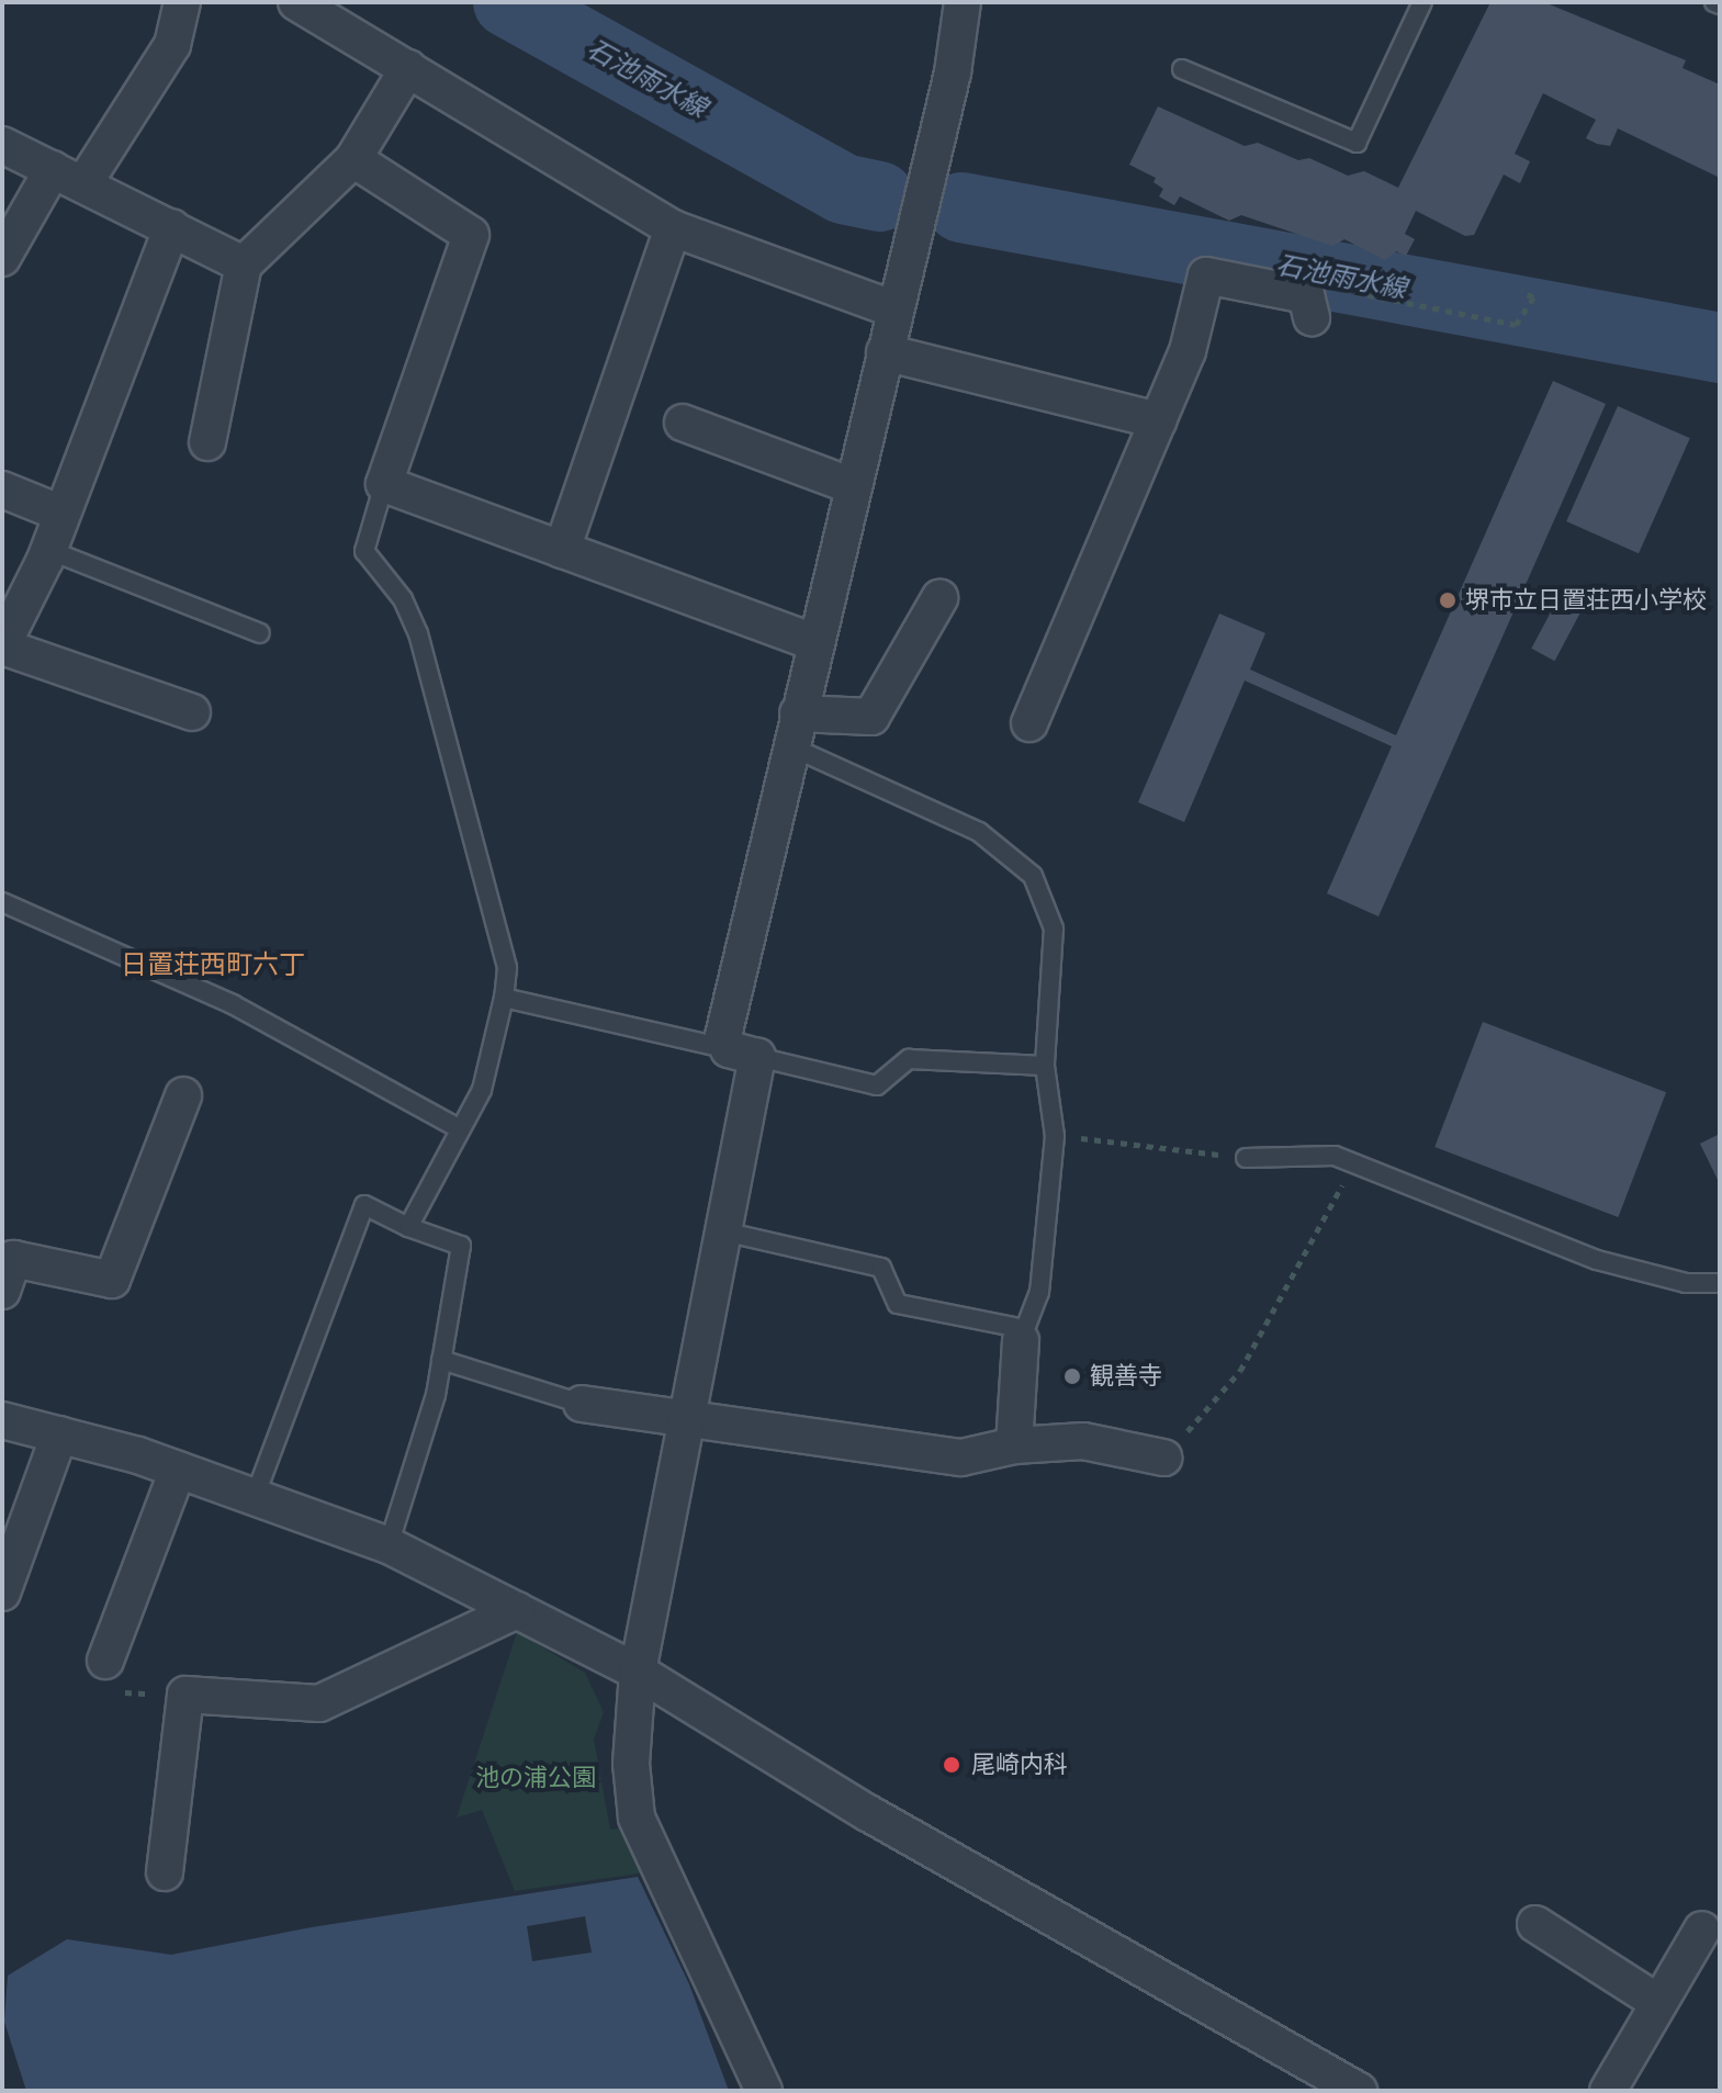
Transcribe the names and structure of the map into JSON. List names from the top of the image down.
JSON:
{
  "districts": ["日置荘西町六丁"],
  "water": ["石池雨水線"],
  "parks": ["池の浦公園"],
  "places": ["堺市立日置荘西小学校", "観善寺", "尾崎内科"]
}
